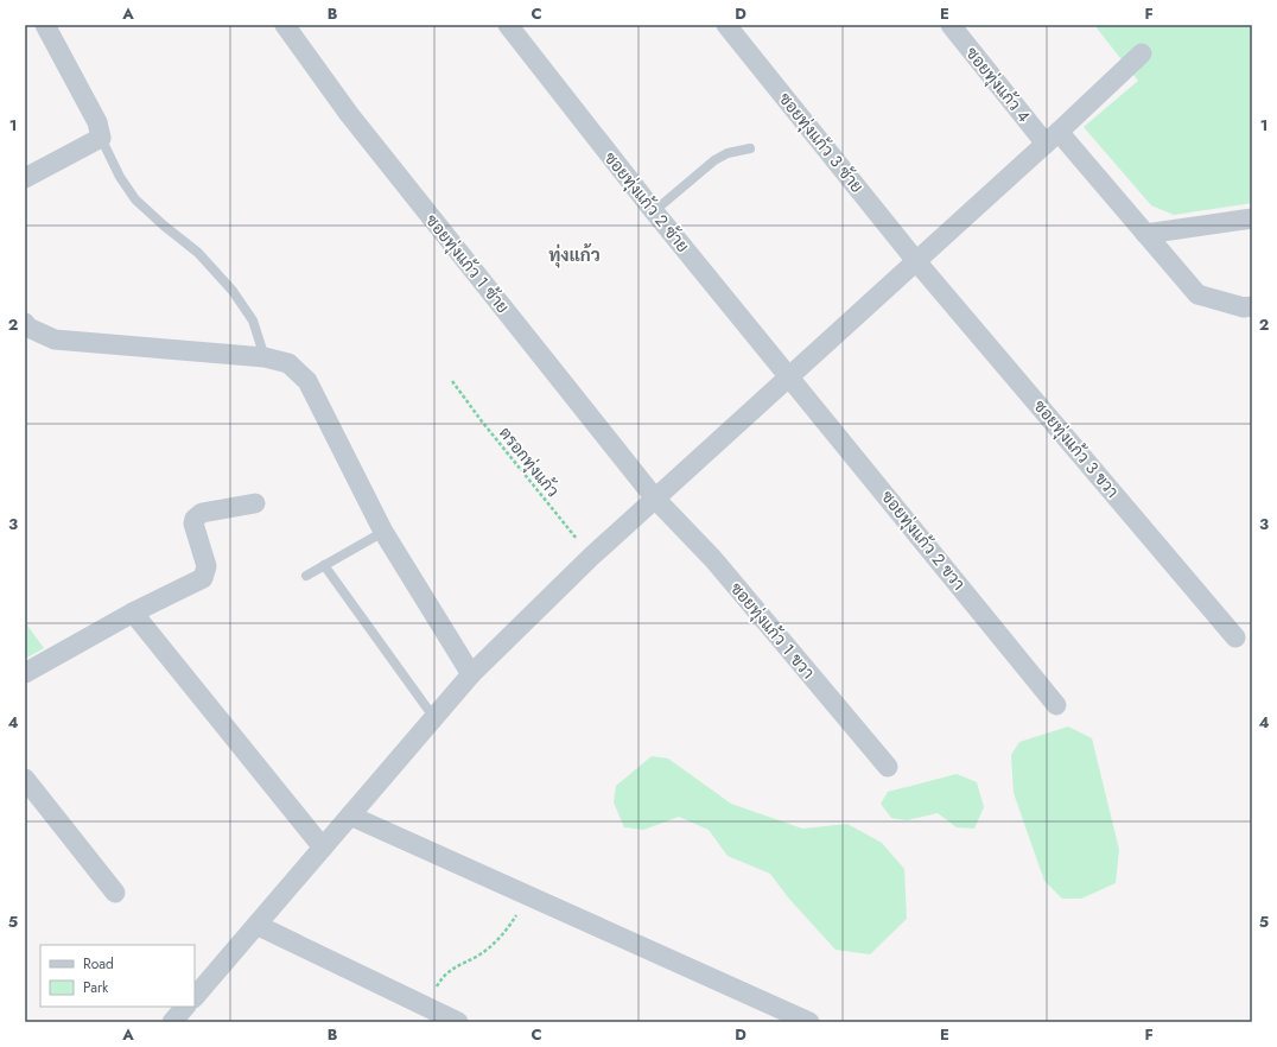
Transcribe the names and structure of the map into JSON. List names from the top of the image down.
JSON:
{
  "streets": {
    "street": [
      "ซอยทุ่งแก้ว 4",
      "ซอยทุ่งแก้ว 3 ซ้าย",
      "ซอยทุ่งแก้ว 2 ซ้าย",
      "ซอยทุ่งแก้ว 1 ซ้าย",
      "ซอยทุ่งแก้ว 3 ขวา",
      "ซอยทุ่งแก้ว 2 ขวา",
      "ซอยทุ่งแก้ว 1 ขวา"
    ],
    "path": ["ตรอกทุ่งแก้ว"]
  },
  "crossings": [
    ["ซอยทุ่งแก้ว 3 ซ้าย", "ซอยทุ่งแก้ว 3 ขวา"],
    ["ซอยทุ่งแก้ว 2 ซ้าย", "ซอยทุ่งแก้ว 2 ขวา"],
    ["ซอยทุ่งแก้ว 1 ซ้าย", "ซอยทุ่งแก้ว 1 ขวา"]
  ],
  "districts": ["ทุ่งแก้ว"],
  "legend": ["Road", "Park"],
  "grid": {
    "columns": [
      "A",
      "B",
      "C",
      "D",
      "E",
      "F"
    ],
    "rows": [
      "1",
      "2",
      "3",
      "4",
      "5"
    ]
  }
}
